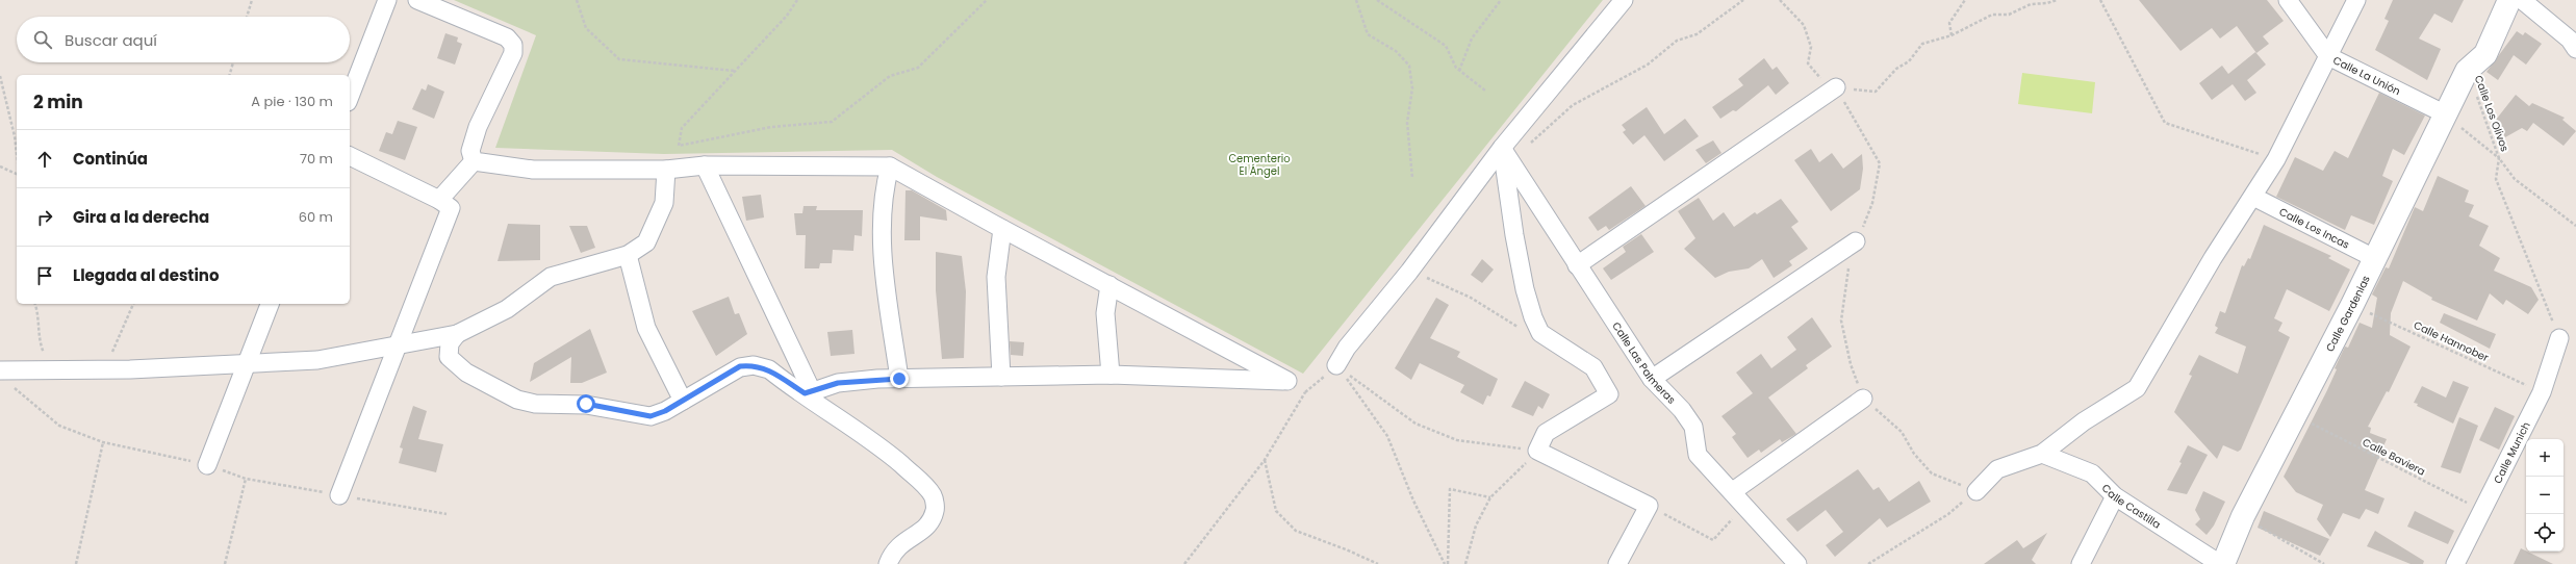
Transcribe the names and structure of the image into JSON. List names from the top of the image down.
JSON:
{
  "streets": {
    "street": [
      "Calle La Unión",
      "Calle Los Incas",
      "Calle Gardenias",
      "Calle Las Palmeras",
      "Calle Munich",
      "Calle Castilla"
    ],
    "path": ["Calle Los Olivos", "Calle Hannober", "Calle Baviera"]
  },
  "crossings": [
    ["Calle La Unión", "Calle Gardenias"],
    ["Calle Los Olivos", "Calle Gardenias"],
    ["Calle Los Incas", "Calle Gardenias"],
    ["Calle Gardenias", "Calle Hannober"],
    ["Calle Gardenias", "Calle Baviera"],
    ["Calle Hannober", "Calle Munich"],
    ["Calle Munich", "Calle Baviera"]
  ],
  "parks": ["Cementerio El Ángel"],
  "page": {
    "search": "Buscar aquí",
    "heading": ["2 min", "A pie · 130 m"],
    "list": [
      ["Continúa", "70 m"],
      ["Gira a la derecha", "60 m"],
      "Llegada al destino"
    ],
    "map_buttons": ["+", "−"]
  }
}
